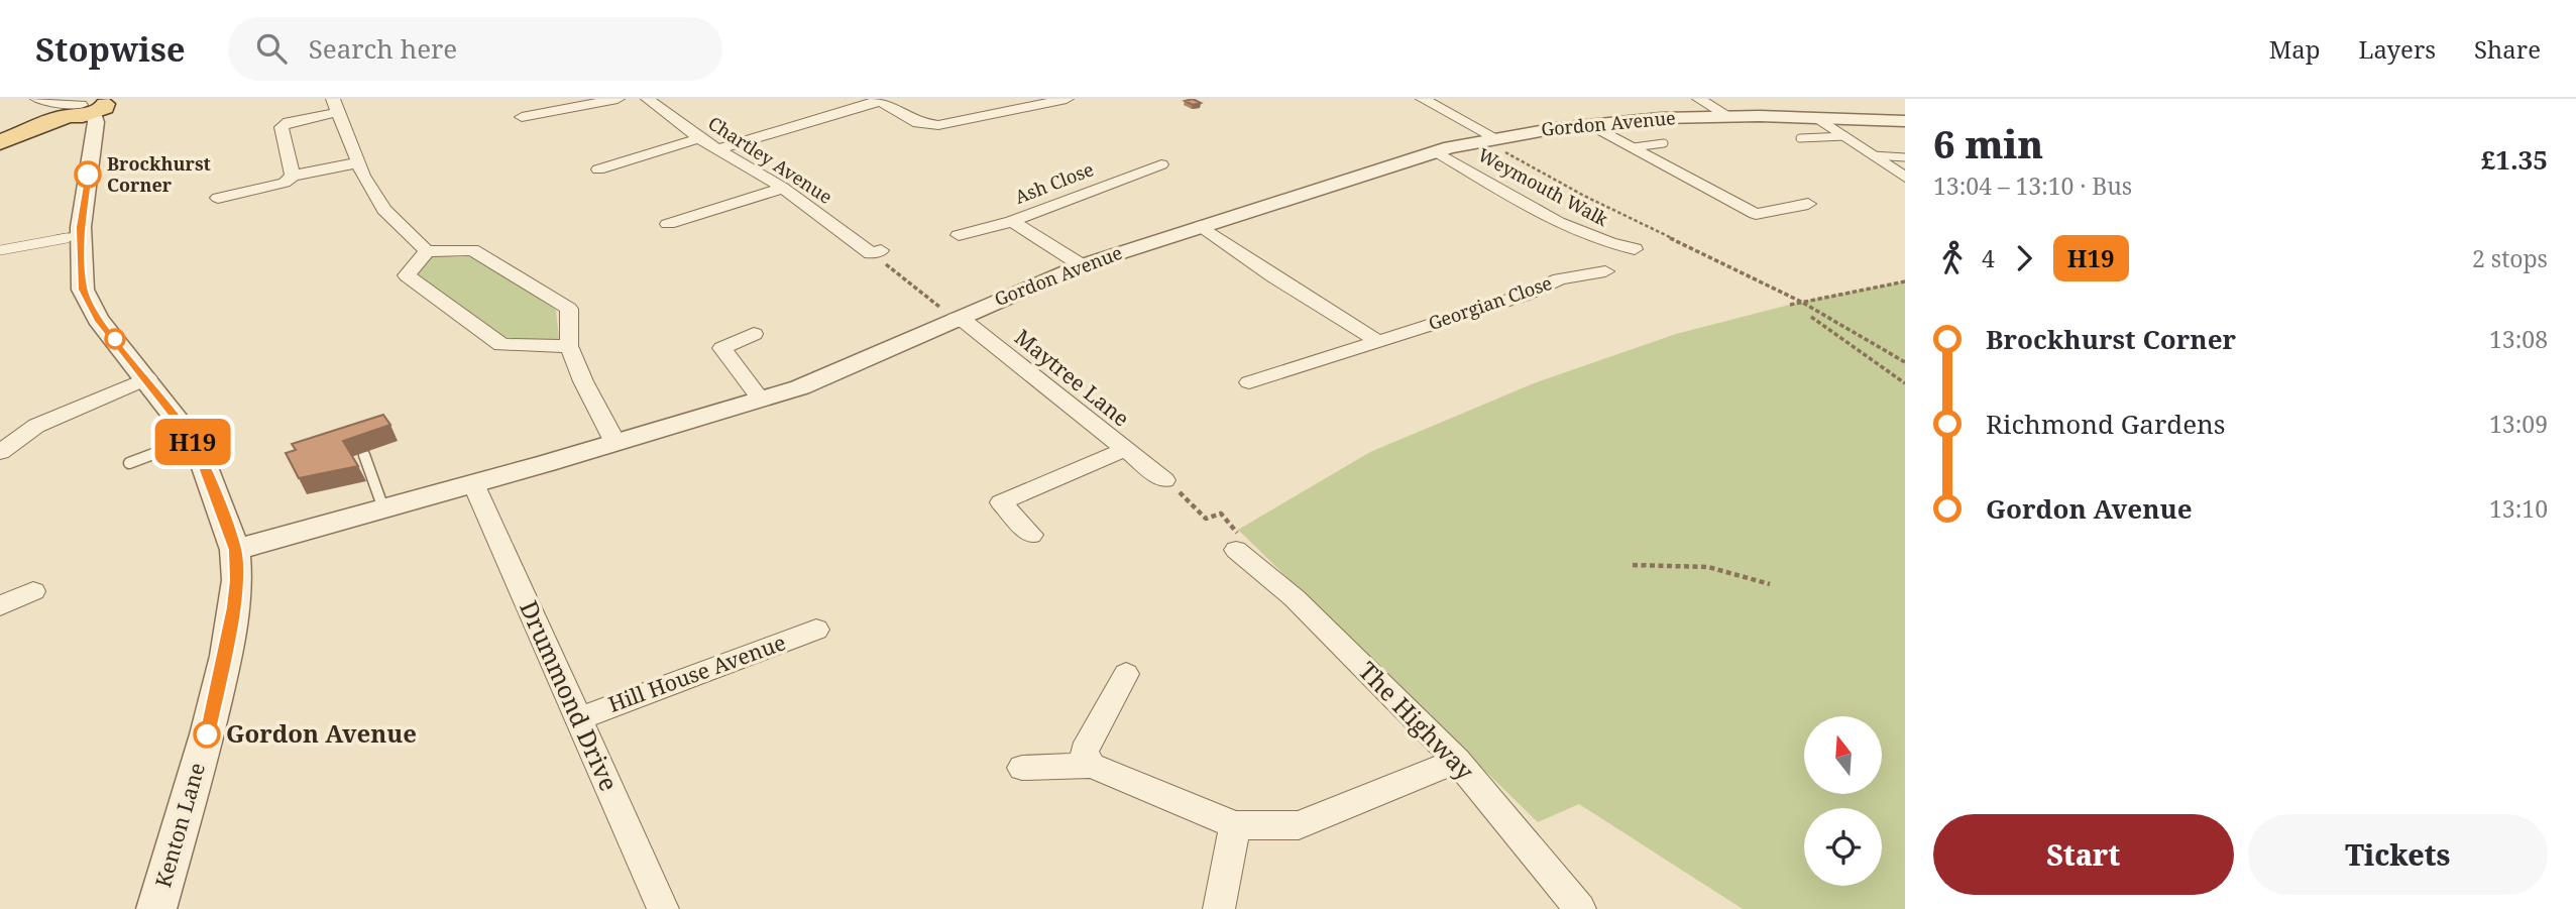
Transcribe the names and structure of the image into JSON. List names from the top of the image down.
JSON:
{
  "streets": {
    "street": [
      "Gordon Avenue",
      "Chartley Avenue",
      "Ash Close",
      "Weymouth Walk",
      "Georgian Close",
      "Maytree Lane",
      "Hill House Avenue",
      "Drummond Drive",
      "The Highway",
      "Kenton Lane"
    ]
  },
  "crossings": [
    ["Gordon Avenue", "Ash Close"],
    ["Gordon Avenue", "Weymouth Walk"],
    ["Gordon Avenue", "Maytree Lane"],
    ["Gordon Avenue", "Drummond Drive"],
    ["Gordon Avenue", "Kenton Lane"],
    ["Hill House Avenue", "Drummond Drive"]
  ],
  "places": ["Brockhurst Corner", "Gordon Avenue"],
  "lines": ["bus line H19"],
  "north": "top",
  "page": {
    "header": "Stopwise",
    "search": "Search here",
    "nav": ["Map", "Layers", "Share"],
    "on_map": "H19",
    "heading": ["6 min", "13:04 – 13:10 · Bus", "£1.35"],
    "legs": ["4", "H19", "2 stops"],
    "list": [
      {
        "name": "Brockhurst Corner",
        "value": "13:08"
      },
      {
        "name": "Richmond Gardens",
        "value": "13:09"
      },
      {
        "name": "Gordon Avenue",
        "value": "13:10"
      }
    ],
    "buttons": ["Start", "Tickets"]
  }
}
